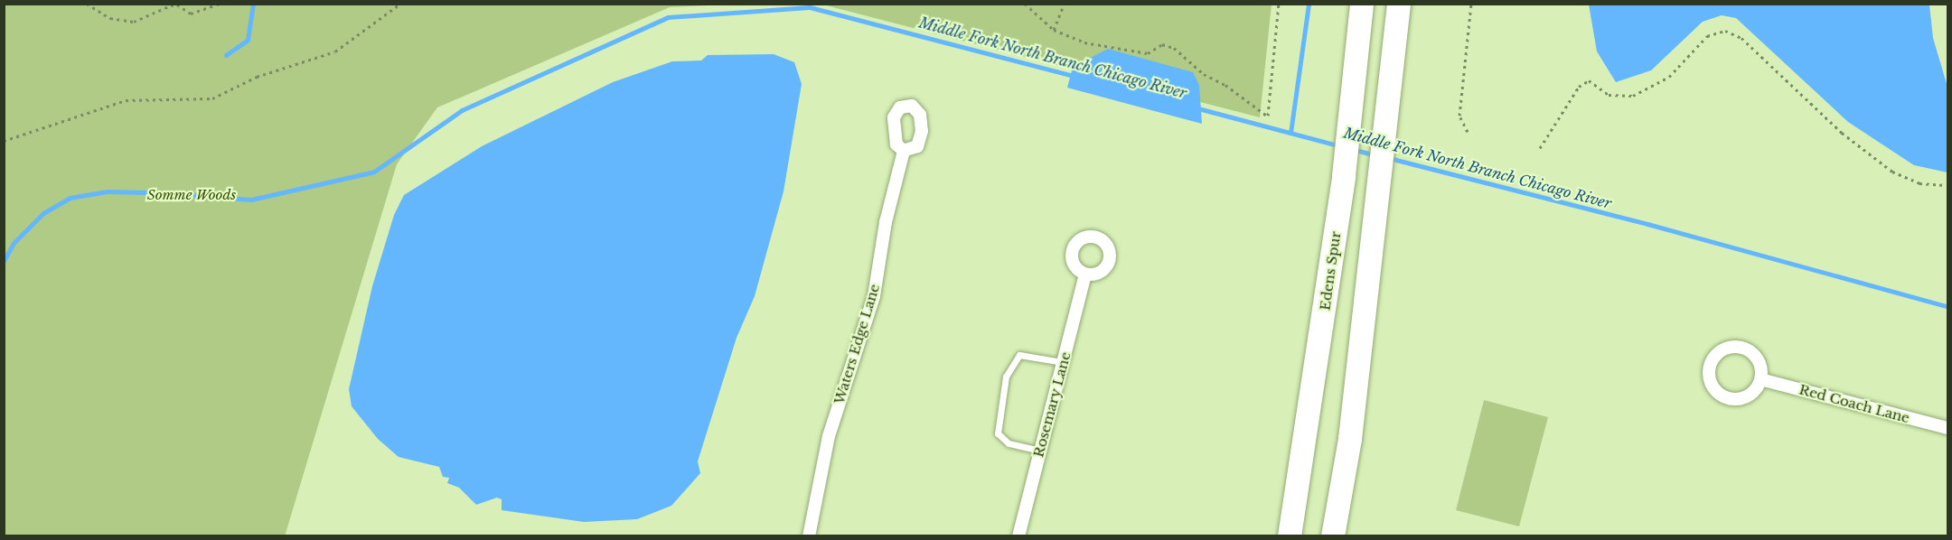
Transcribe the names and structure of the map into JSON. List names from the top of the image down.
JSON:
{
  "streets": {
    "highway": ["Edens Spur"],
    "street": ["Waters Edge Lane", "Red Coach Lane", "Rosemary Lane"]
  },
  "water": ["Middle Fork North Branch Chicago River"],
  "parks": ["Somme Woods"]
}
